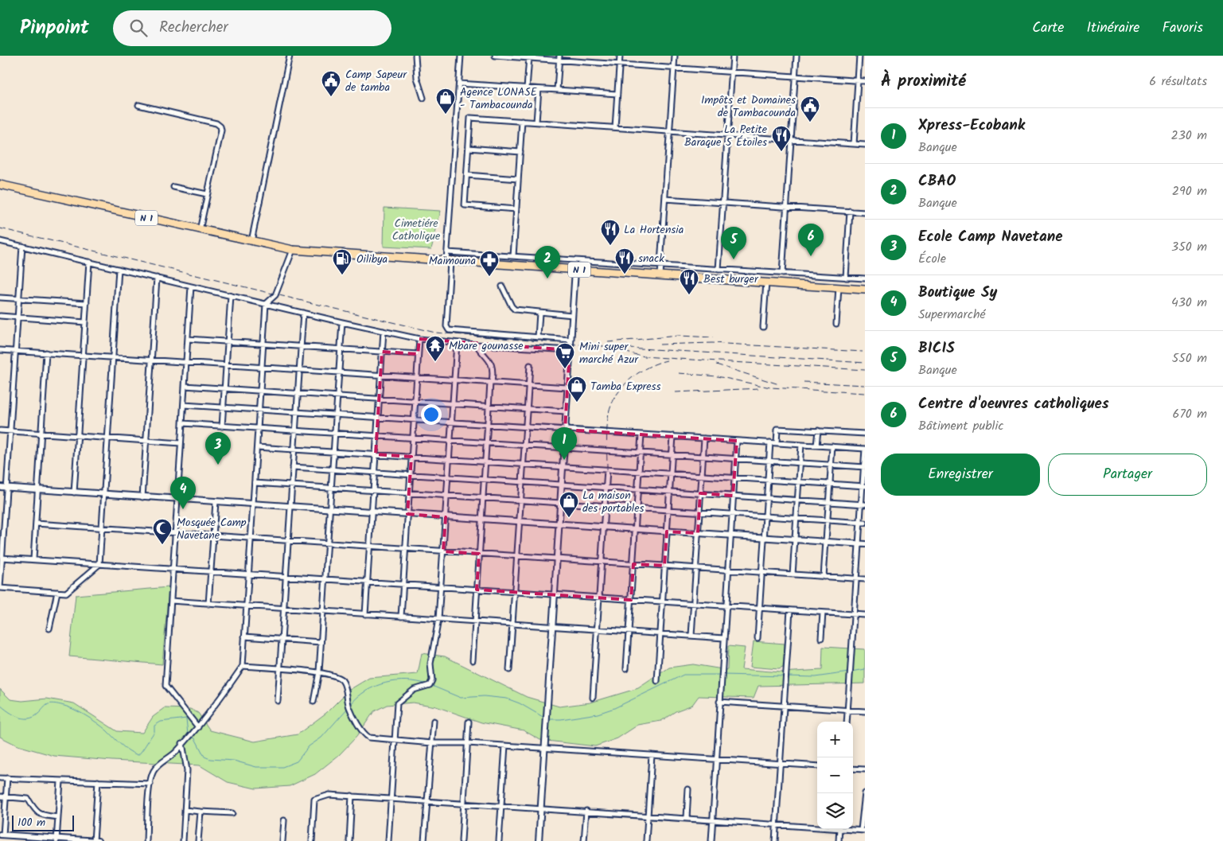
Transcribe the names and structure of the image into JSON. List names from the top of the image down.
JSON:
{
  "streets": {
    "highway": ["N 1"]
  },
  "parks": ["Cimetiére Catholique"],
  "places": {
    "public building": ["Camp Sapeur de tamba", "Impôts et Domaines de Tambacounda"],
    "shop": ["Agence LONASE - Tambacounda", "Tamba Express", "La maison des portables"],
    "restaurant": [
      "La Petite Baraque 5 Étoiles",
      "La Hortensia",
      "snack",
      "Best burger"
    ],
    "fuel station": ["Oilibya"],
    "pharmacy": ["Maïmouna"],
    "temple": ["Mbare gounasse"],
    "supermarket": ["Mini super marché Azur"],
    "mosque": ["Mosquée Camp Navetane"]
  },
  "scale_bar": "100 m",
  "page": {
    "header": "Pinpoint",
    "search": "Rechercher",
    "nav": ["Carte", "Itinéraire", "Favoris"],
    "heading": ["À proximité", "6 résultats"],
    "list": [
      {
        "mark": "1",
        "name": "Xpress-Ecobank",
        "note": "Banque",
        "value": "230 m"
      },
      {
        "mark": "2",
        "name": "CBAO",
        "note": "Banque",
        "value": "290 m"
      },
      {
        "mark": "3",
        "name": "Ecole Camp Navetane",
        "note": "École",
        "value": "350 m"
      },
      {
        "mark": "4",
        "name": "Boutique Sy",
        "note": "Supermarché",
        "value": "430 m"
      },
      {
        "mark": "5",
        "name": "BICIS",
        "note": "Banque",
        "value": "550 m"
      },
      {
        "mark": "6",
        "name": "Centre d'oeuvres catholiques",
        "note": "Bâtiment public",
        "value": "670 m"
      }
    ],
    "pins": [
      "6",
      "5",
      "2",
      "1",
      "3",
      "4"
    ],
    "buttons": ["Enregistrer", "Partager"],
    "map_buttons": ["+", "−"],
    "scale": "100 m"
  }
}
